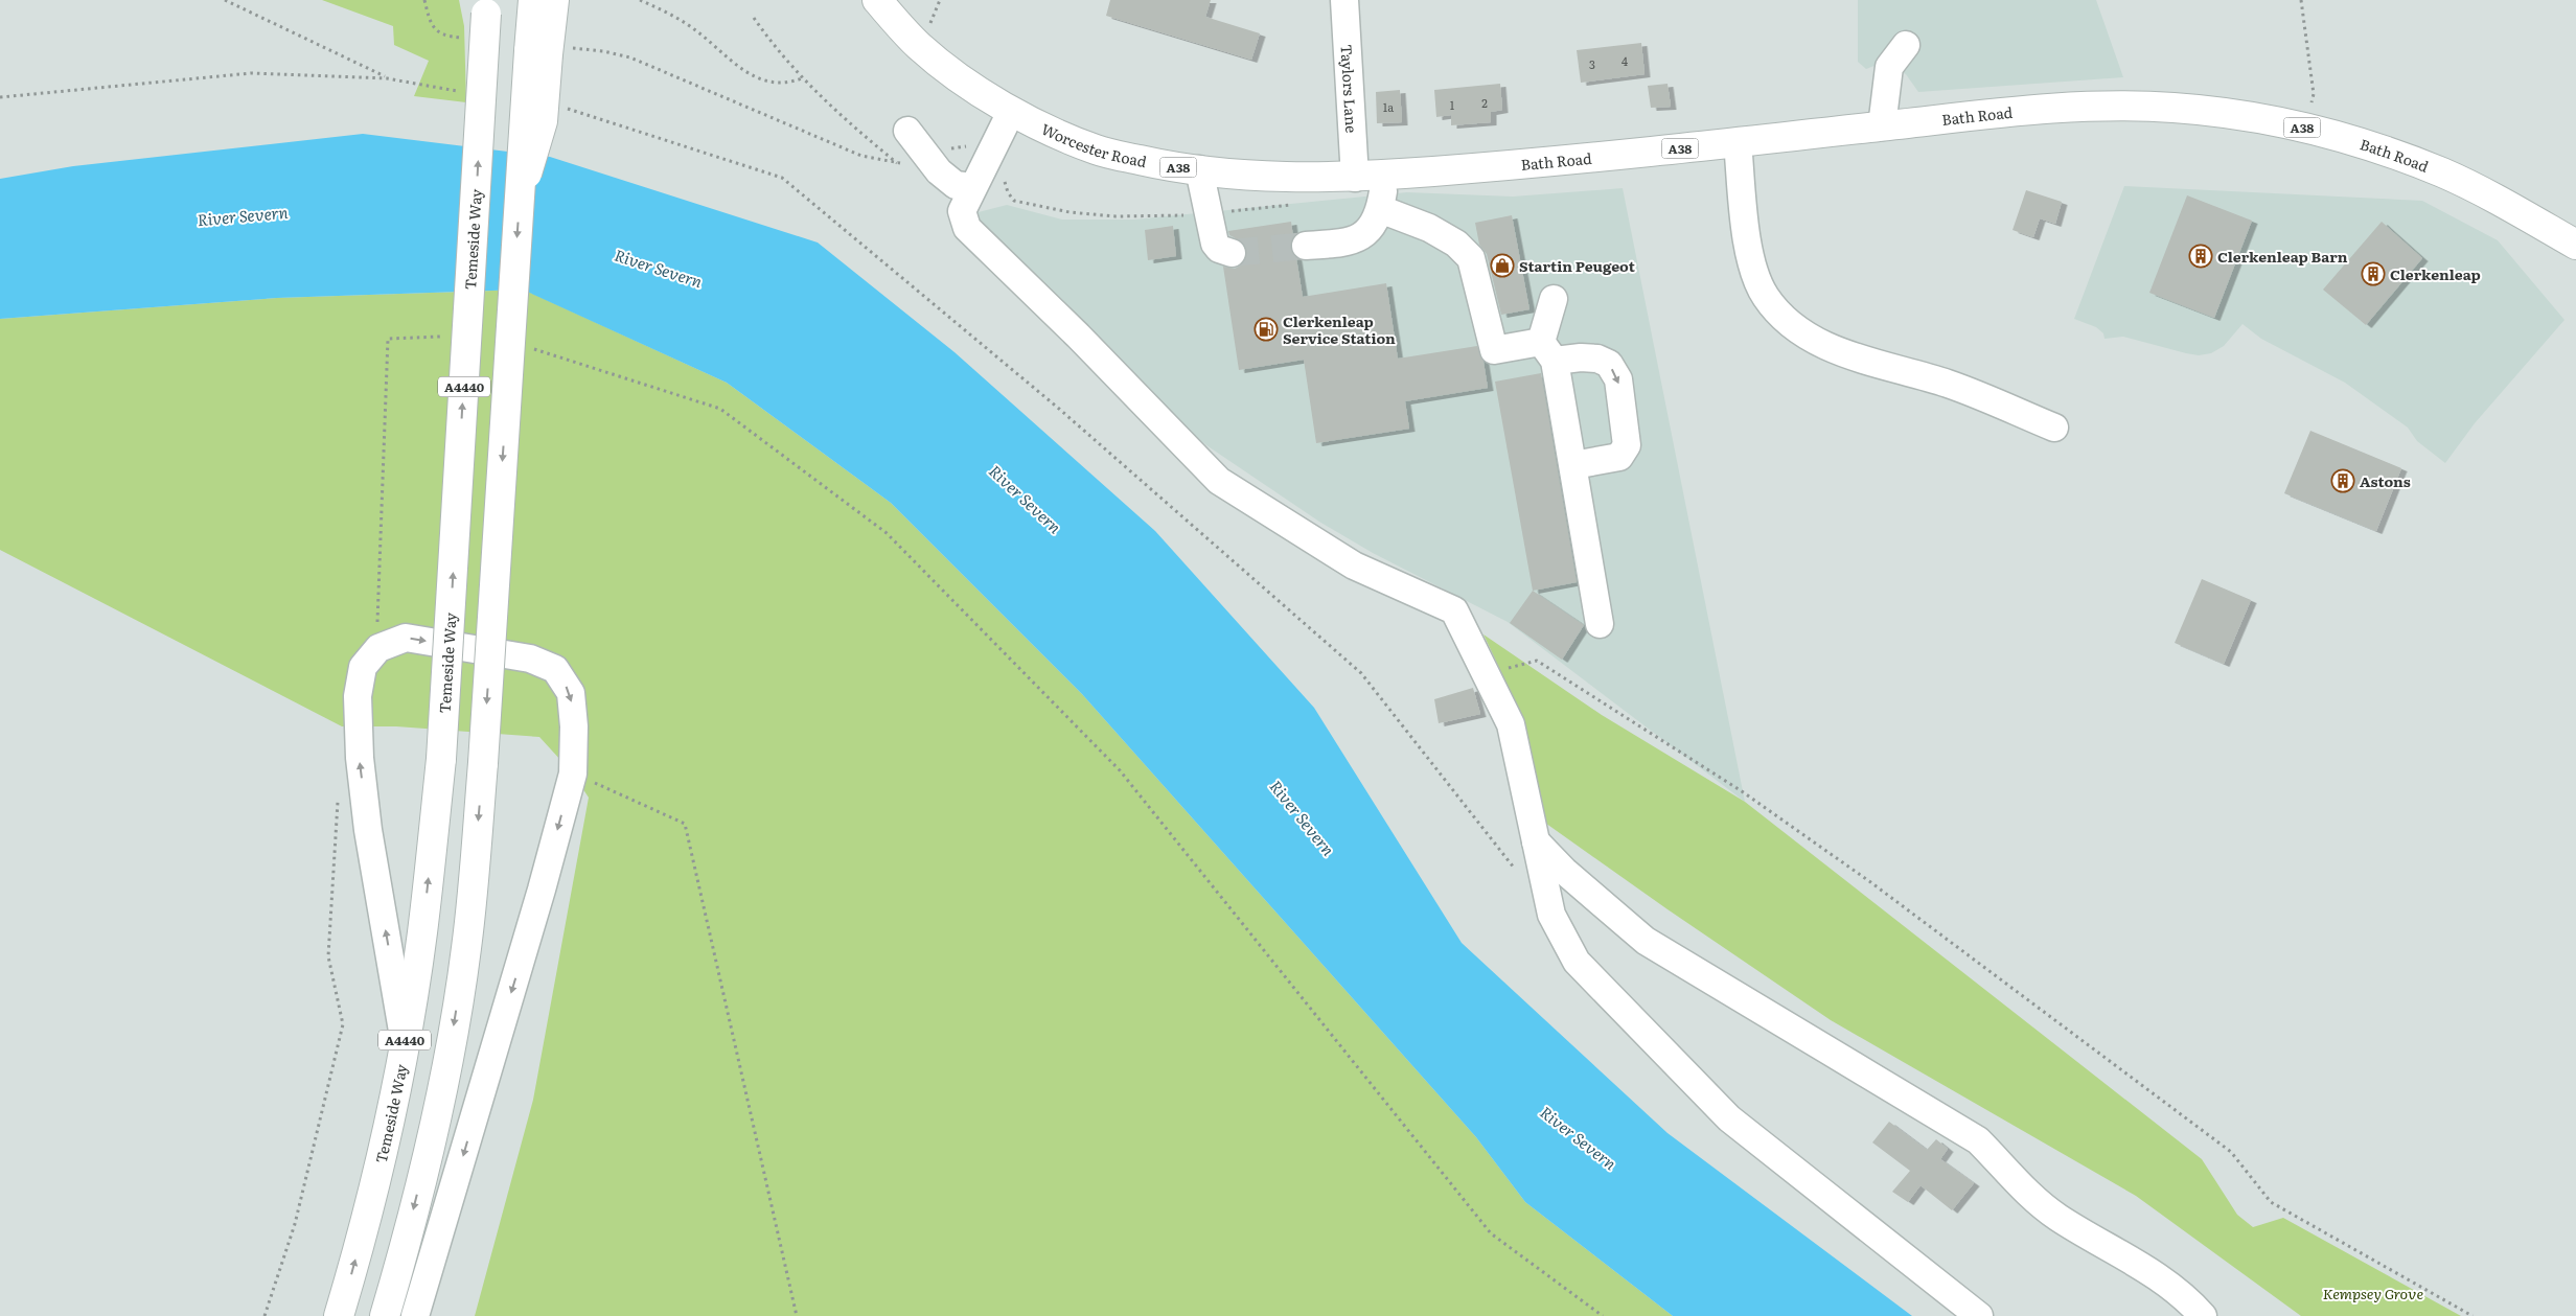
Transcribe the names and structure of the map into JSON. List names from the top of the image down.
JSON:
{
  "streets": {
    "main road": [
      "Bath Road",
      "A38",
      "Worcester Road",
      "Temeside Way",
      "A4440"
    ],
    "street": ["Taylors Lane"]
  },
  "crossings": [
    ["Taylors Lane", "Bath Road"],
    ["Taylors Lane", "Worcester Road"],
    ["Bath Road", "Worcester Road"]
  ],
  "water": ["River Severn"],
  "parks": ["Kempsey Grove"],
  "places": {
    "building": ["Clerkenleap Barn", "Clerkenleap", "Astons"],
    "shop": ["Startin Peugeot"],
    "fuel station": ["Clerkenleap Service Station"]
  },
  "house_numbers": [
    "4",
    "3",
    "2",
    "1",
    "1a"
  ]
}
